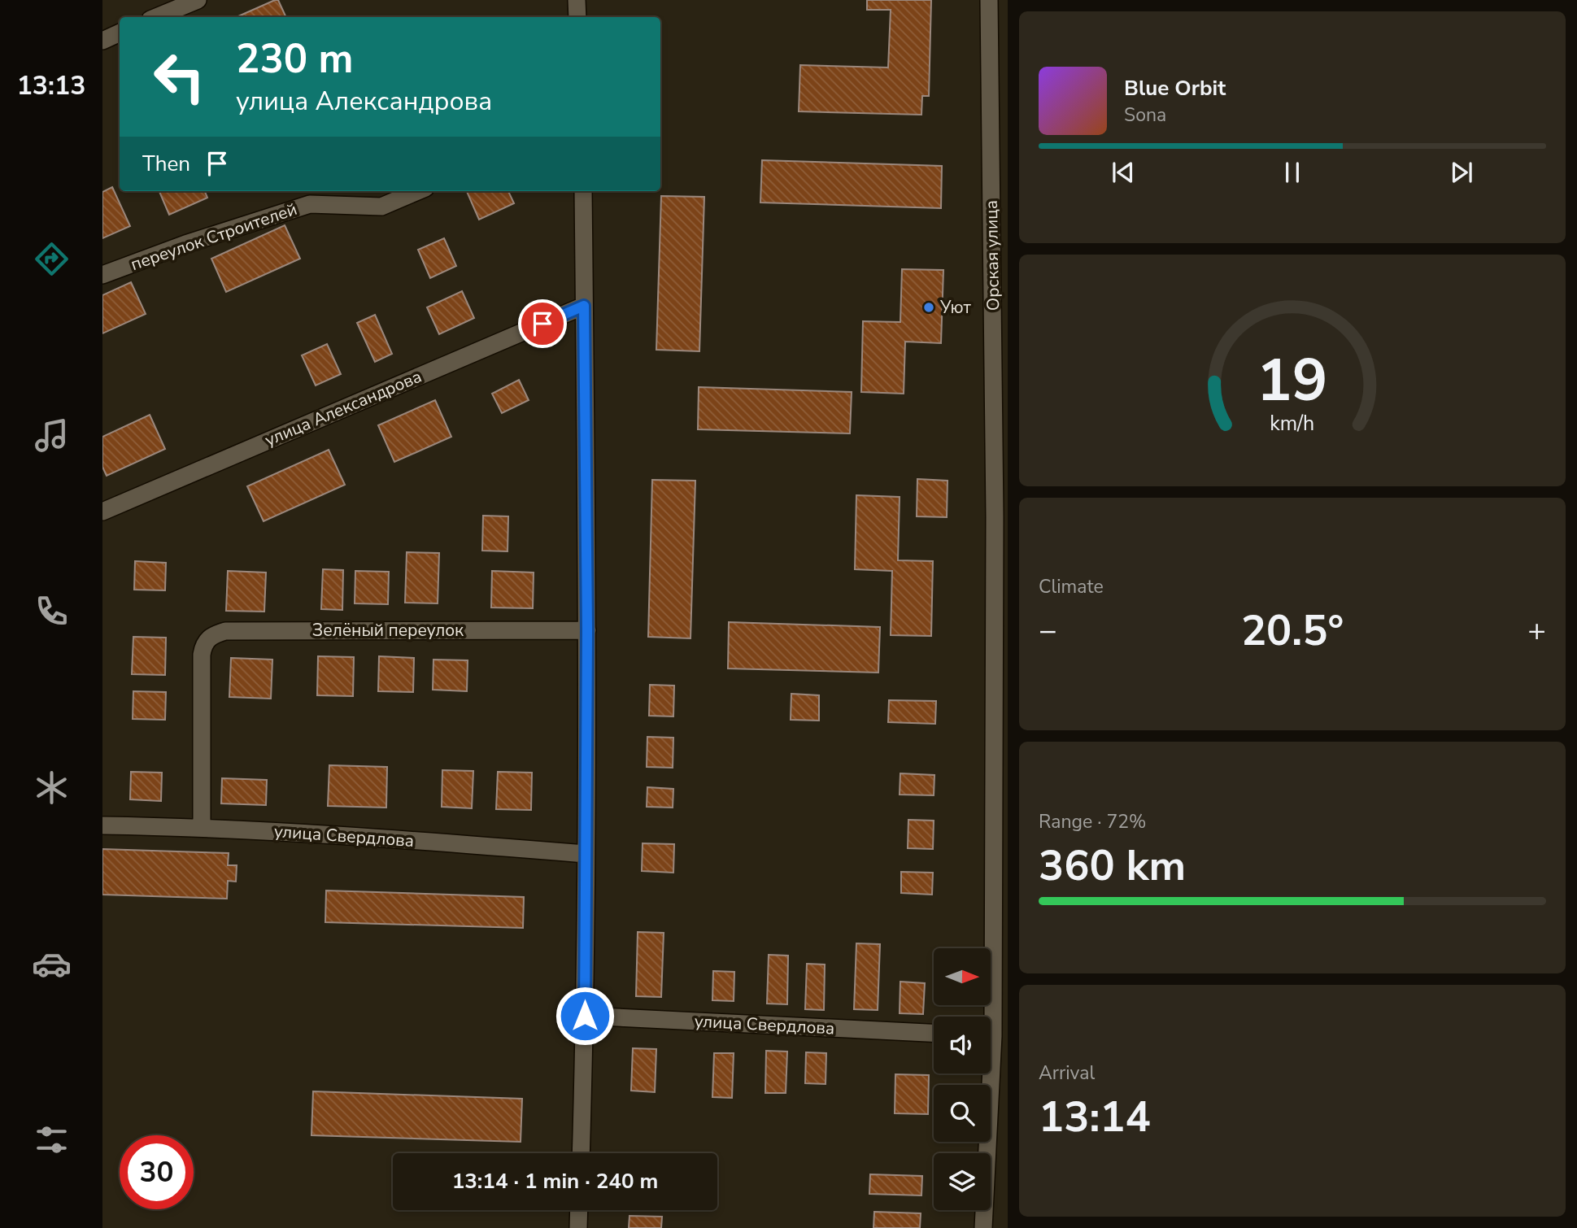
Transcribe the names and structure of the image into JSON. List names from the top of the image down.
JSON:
{
  "streets": {
    "street": [
      "переулок Строителей",
      "Орская улица",
      "улица Александрова",
      "Зелёный переулок",
      "улица Свердлова"
    ]
  },
  "crossings": [
    ["Зелёный переулок", "улица Свердлова"]
  ],
  "places": ["Уют"],
  "north": "right",
  "page": {
    "tabs": "13:13",
    "turn": ["230 m", "улица Александрова"],
    "song": ["Blue Orbit", "Sona"],
    "then": "Then",
    "tile": [
      "Climate",
      ["Range · 72%", "360 km"],
      ["Arrival", "13:14"]
    ],
    "heat": ["−", "20.5°", "+"],
    "limit": "30",
    "trip": "13:14 · 1 min · 240 m",
    "gauge": ["19", "km/h"]
  }
}
